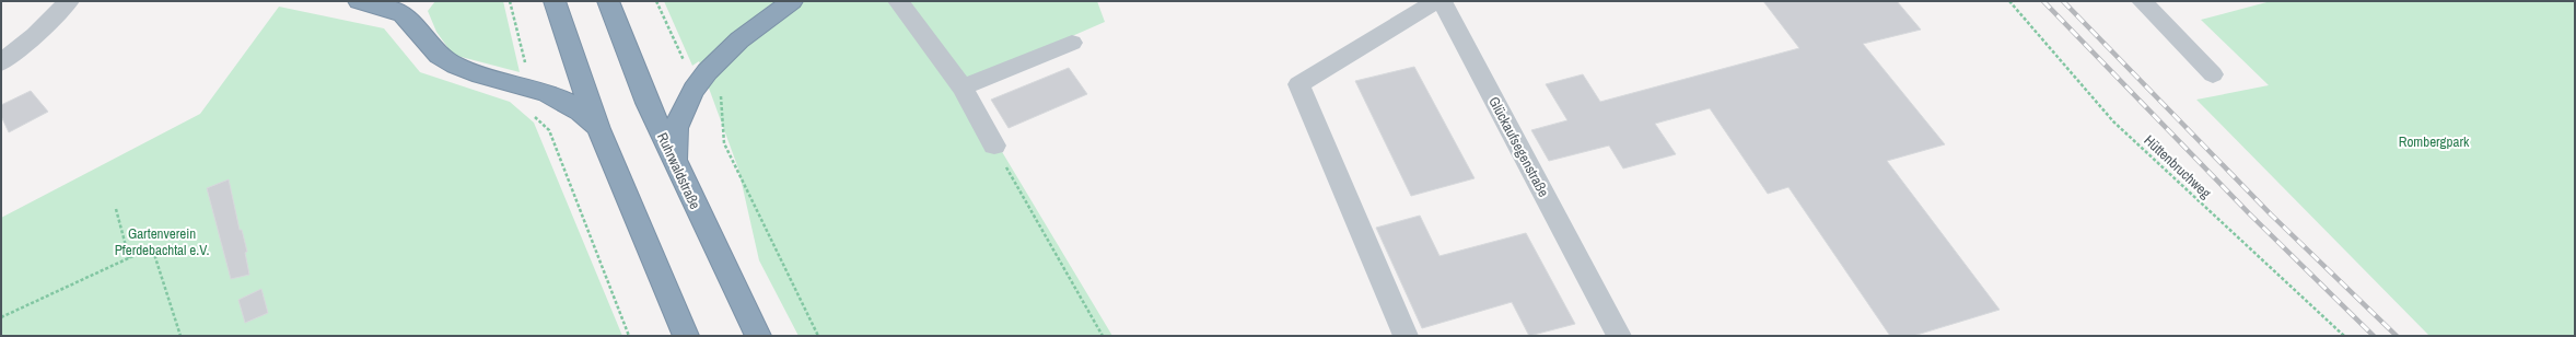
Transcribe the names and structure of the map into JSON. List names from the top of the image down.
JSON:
{
  "streets": {
    "highway": ["Ruhrwaldstraße"],
    "street": ["Glückaufsegenstraße"],
    "path": ["Hüttenbruchweg"]
  },
  "parks": ["Rombergpark", "Gartenverein Pferdebachtal e.V."]
}
